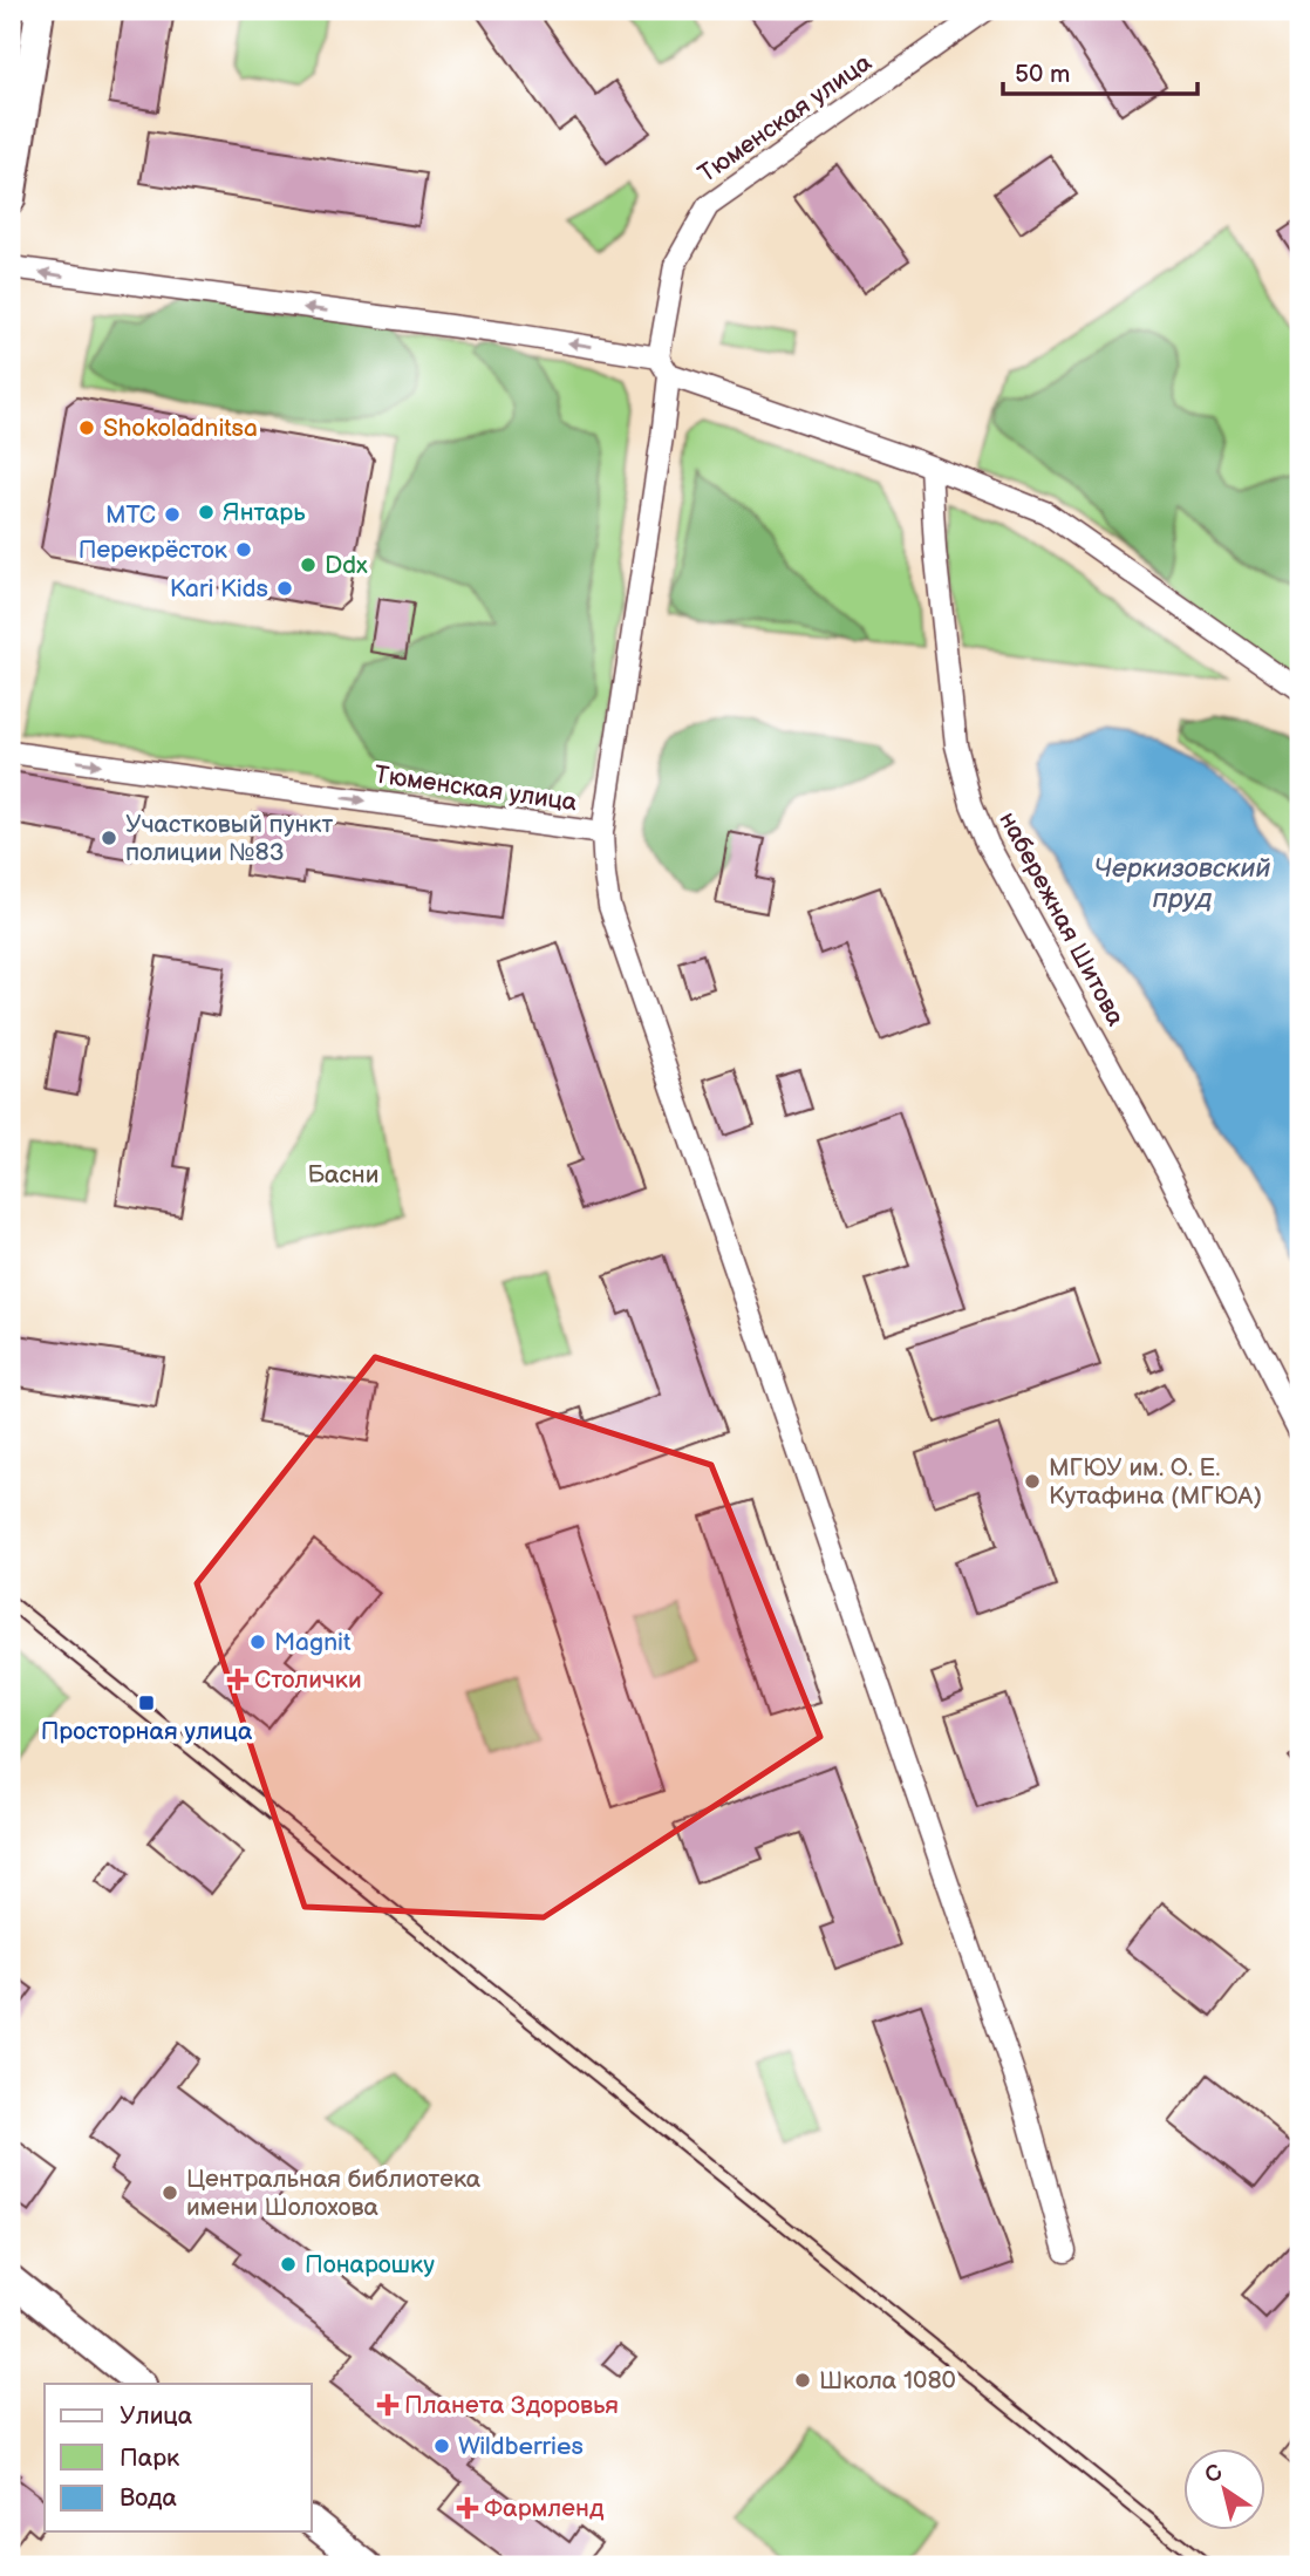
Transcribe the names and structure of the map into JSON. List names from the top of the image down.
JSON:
{
  "streets": {
    "street": ["Тюменская улица", "набережная Шитова"]
  },
  "one_way": ["Тюменская улица"],
  "water": ["Черкизовский пруд"],
  "parks": ["Басни"],
  "places": {
    "other": [
      "Shokoladnitsa",
      "Янтарь",
      "МТС",
      "Перекрёсток",
      "Ddx",
      "Kari Kids",
      "Участковый пункт полиции №83",
      "МГЮУ им. О. Е. Кутафина (МГЮА)",
      "Magnit",
      "Центральная библиотека имени Шолохова",
      "Понарошку",
      "Школа 1080",
      "Wildberries"
    ],
    "health": ["Столички", "Планета Здоровья", "Фармленд"],
    "transit": ["Просторная улица"]
  },
  "legend": ["Улица", "Парк", "Вода"],
  "scale_bar": "50 m",
  "north": "top left"
}
